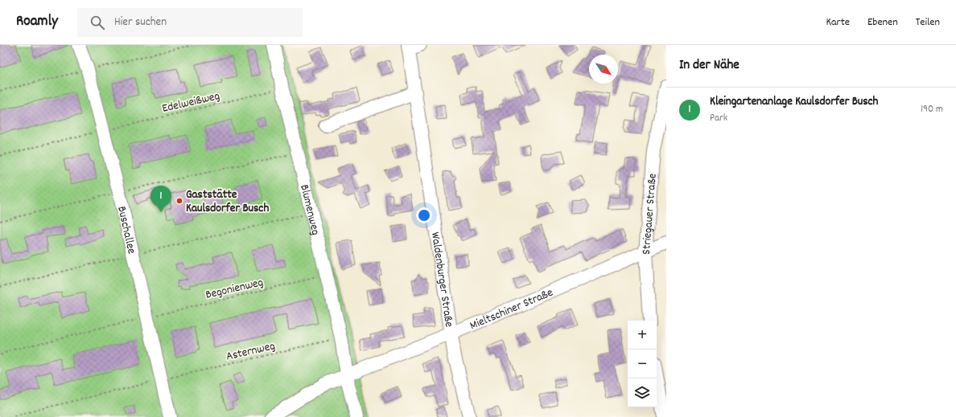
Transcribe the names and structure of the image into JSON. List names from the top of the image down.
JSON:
{
  "streets": {
    "street": [
      "Blumenweg",
      "Striegauer Straße",
      "Buschallee",
      "Waldenburger Straße",
      "Mieltschiner Straße"
    ],
    "path": ["Edelweißweg", "Begonienweg", "Asternweg"]
  },
  "crossings": [
    ["Edelweißweg", "Blumenweg"],
    ["Edelweißweg", "Buschallee"],
    ["Blumenweg", "Begonienweg"],
    ["Blumenweg", "Mieltschiner Straße"],
    ["Blumenweg", "Asternweg"],
    ["Striegauer Straße", "Mieltschiner Straße"],
    ["Buschallee", "Begonienweg"],
    ["Buschallee", "Asternweg"],
    ["Waldenburger Straße", "Mieltschiner Straße"]
  ],
  "places": ["Gaststätte Kaulsdorfer Busch"],
  "north": "bottom right",
  "page": {
    "header": "Roamly",
    "search": "Hier suchen",
    "nav": ["Karte", "Ebenen", "Teilen"],
    "heading": "In der Nähe",
    "list": [
      {
        "mark": "1",
        "name": "Kleingartenanlage Kaulsdorfer Busch",
        "note": "Park",
        "value": "190 m"
      }
    ],
    "pins": "1",
    "map_buttons": ["+", "−"]
  }
}
